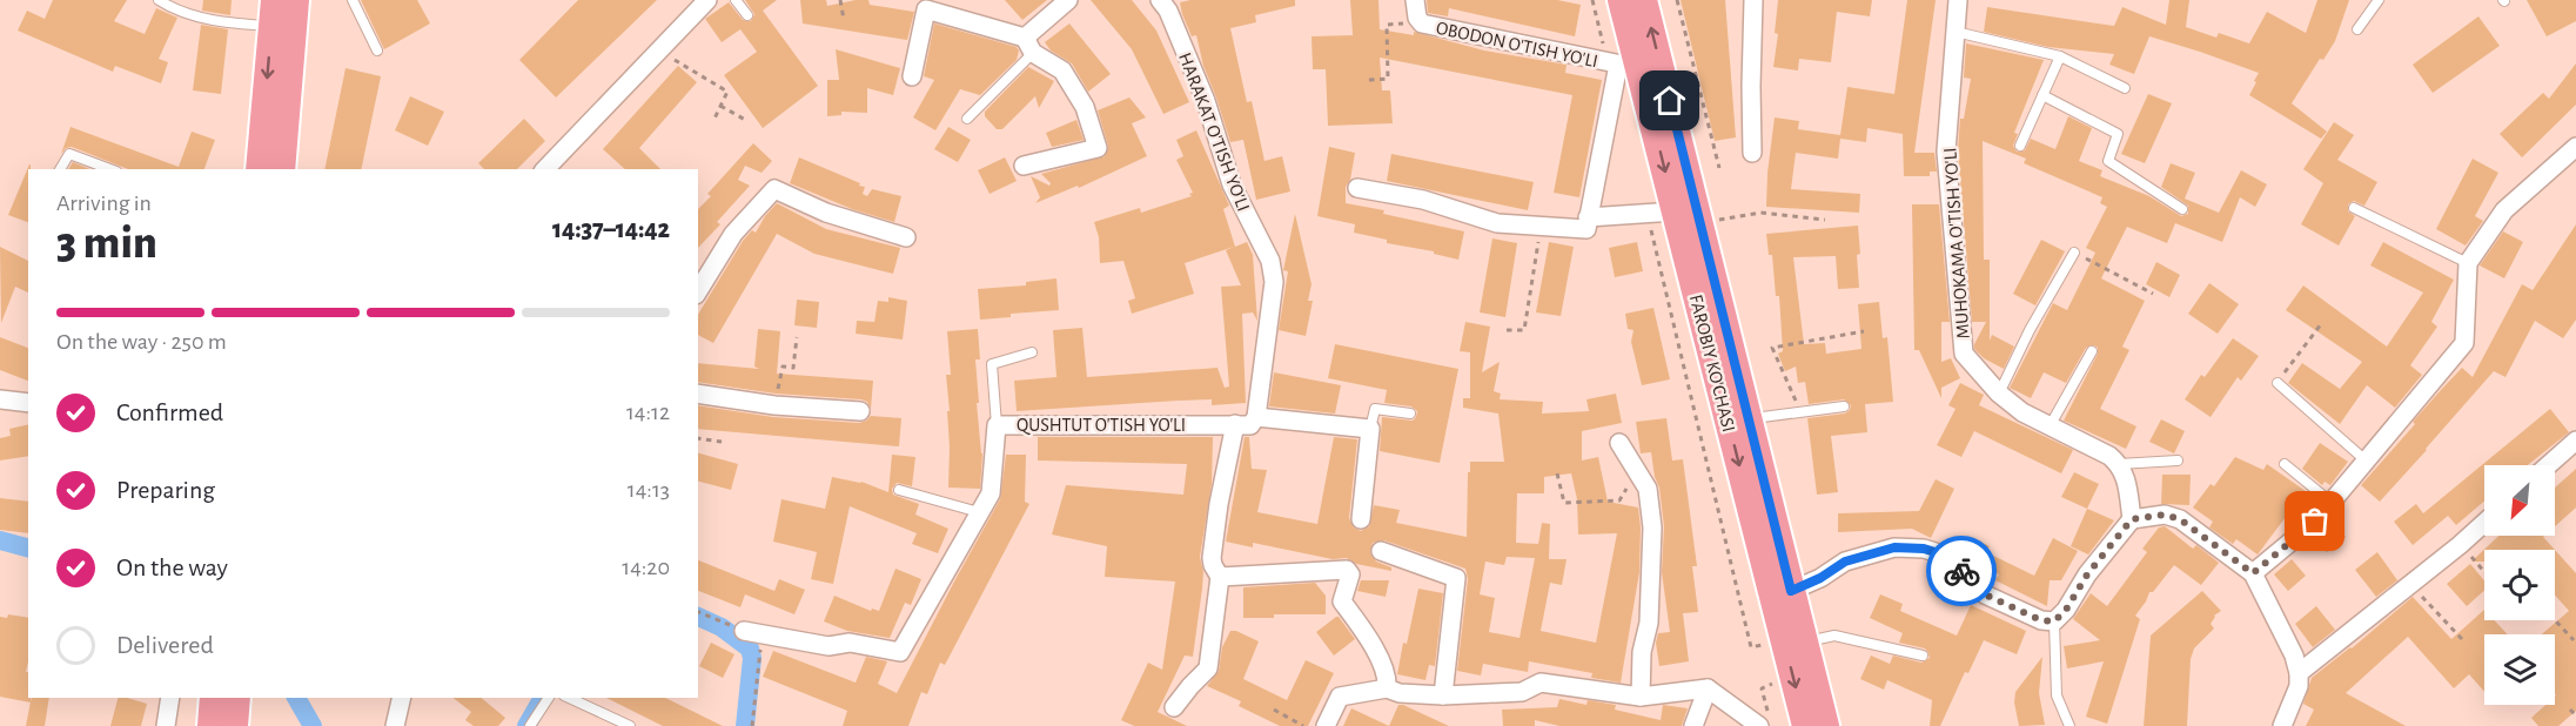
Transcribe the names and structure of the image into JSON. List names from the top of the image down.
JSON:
{
  "streets": {
    "main road": ["FAROBIY KO'CHASI"],
    "street": [
      "OBODON O'TISH YO'LI",
      "HARAKAT O'TISH YO'LI",
      "MUHOKAMA O'TISH YO'LI",
      "QUSHTUT O'TISH YO'LI"
    ]
  },
  "crossings": [
    ["OBODON O'TISH YO'LI", "FAROBIY KO'CHASI"]
  ],
  "north": "bottom left",
  "page": {
    "heading": ["3 min", "Arriving in", "14:37–14:42"],
    "bar": "On the way · 250 m",
    "list": [
      ["Confirmed", "14:12"],
      ["Preparing", "14:13"],
      ["On the way", "14:20"],
      "Delivered"
    ]
  }
}
